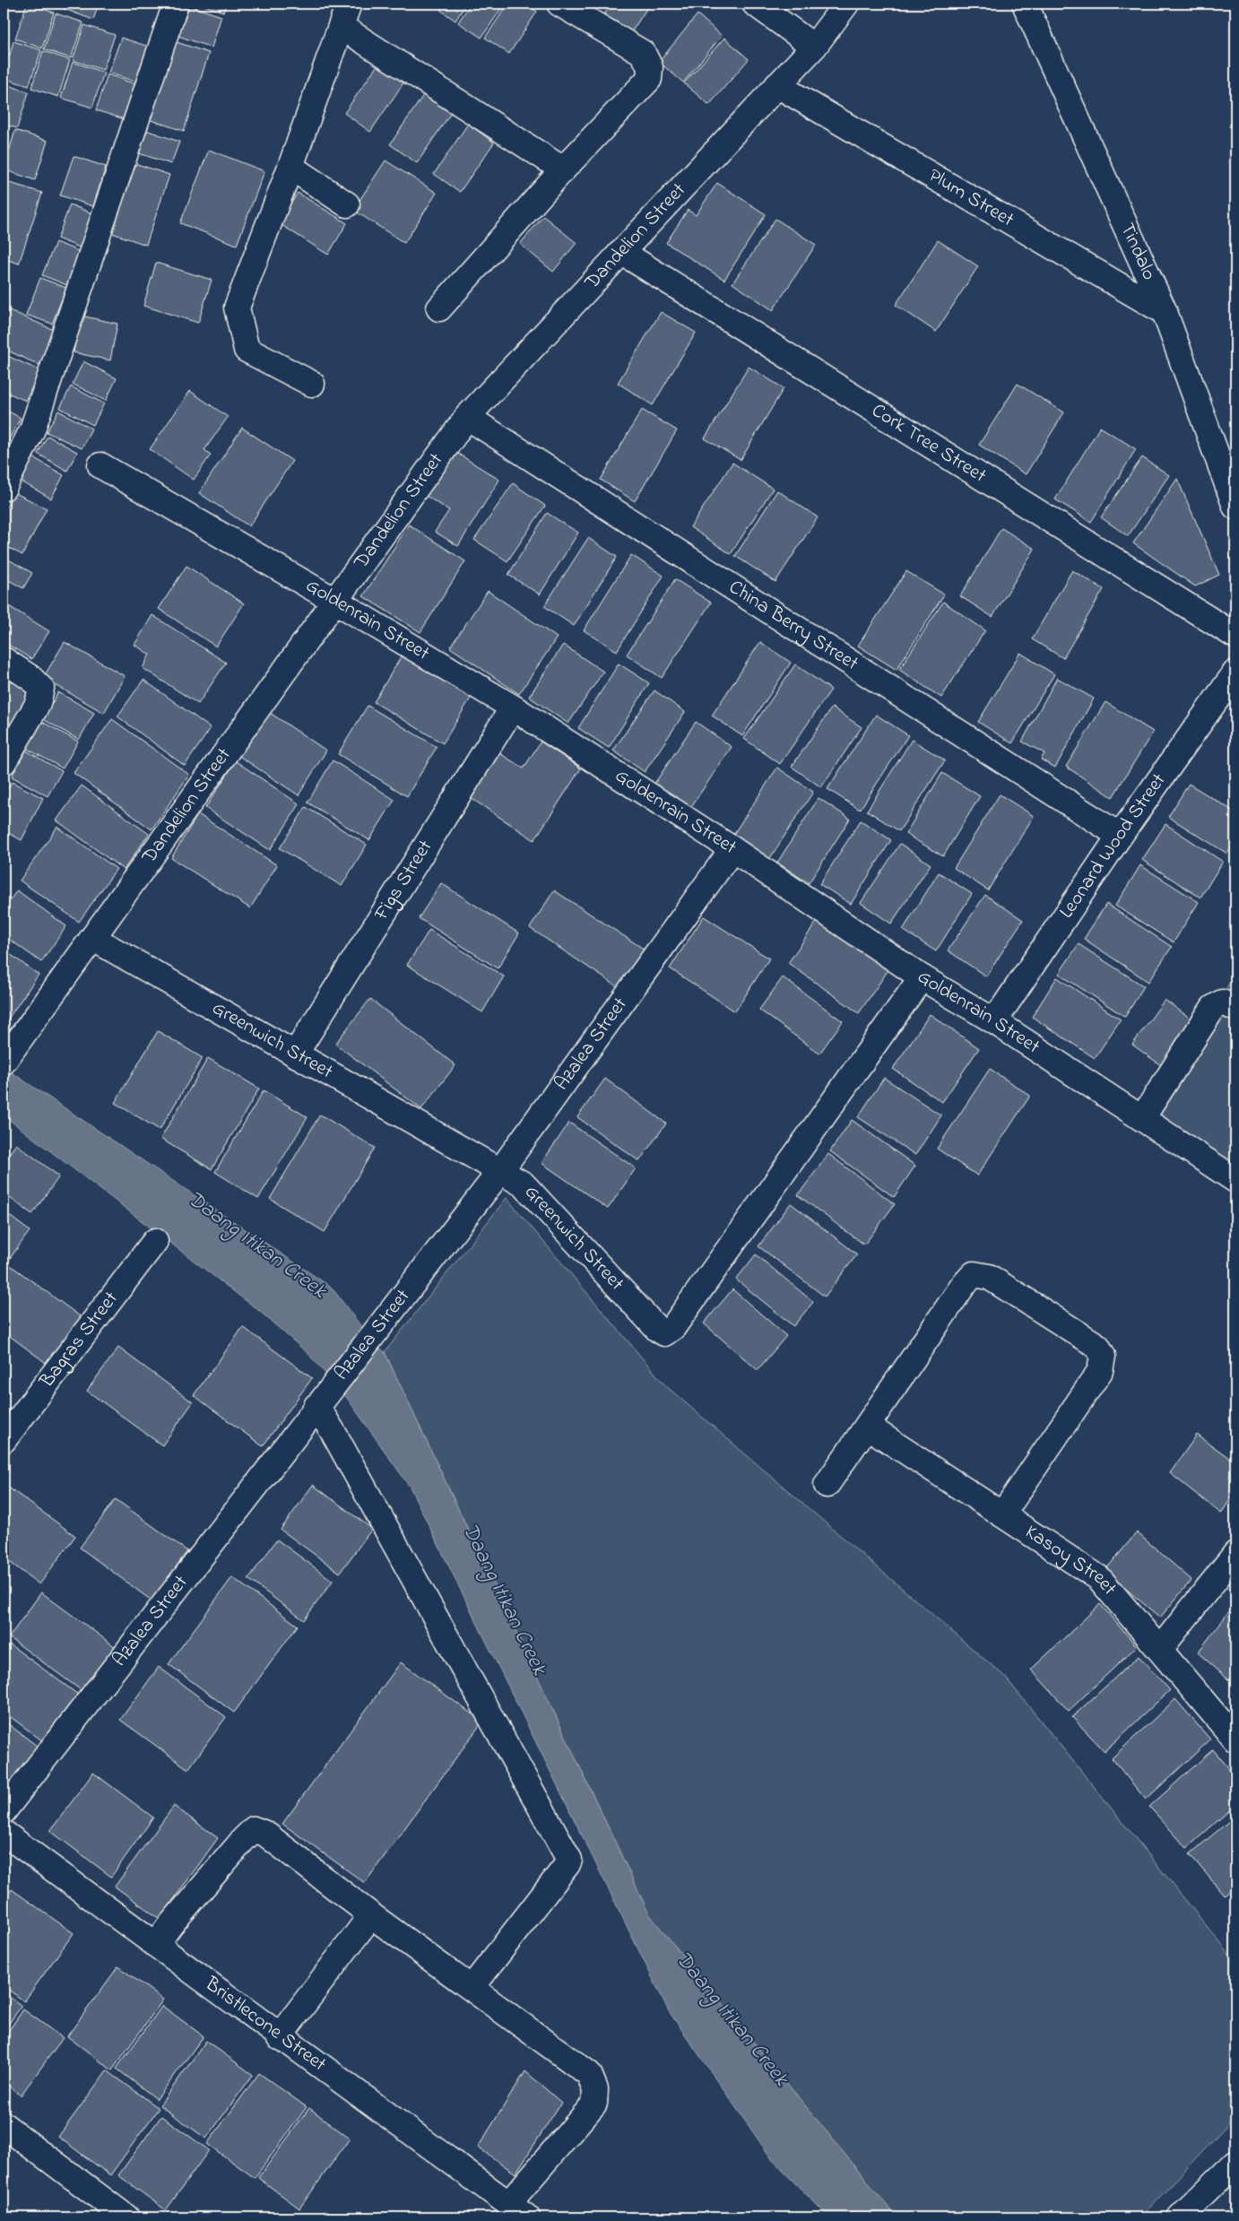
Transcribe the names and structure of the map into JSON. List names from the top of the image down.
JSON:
{
  "streets": {
    "street": [
      "Plum Street",
      "Dandelion Street",
      "Tindalo",
      "Cork Tree Street",
      "Goldenrain Street",
      "China Berry Street",
      "Leonard Wood Street",
      "Figs Street",
      "Greenwich Street",
      "Azalea Street",
      "Bagras Street",
      "Kasoy Street",
      "Bristlecone Street"
    ]
  },
  "crossings": [
    ["Plum Street", "Dandelion Street"],
    ["Plum Street", "Tindalo"],
    ["Dandelion Street", "Cork Tree Street"],
    ["Dandelion Street", "Goldenrain Street"],
    ["Dandelion Street", "China Berry Street"],
    ["Dandelion Street", "Greenwich Street"],
    ["Goldenrain Street", "Leonard Wood Street"],
    ["Goldenrain Street", "Figs Street"],
    ["Goldenrain Street", "Greenwich Street"],
    ["Goldenrain Street", "Azalea Street"],
    ["China Berry Street", "Leonard Wood Street"],
    ["Figs Street", "Greenwich Street"],
    ["Greenwich Street", "Azalea Street"]
  ],
  "water": ["Daang Itikan Creek"]
}
